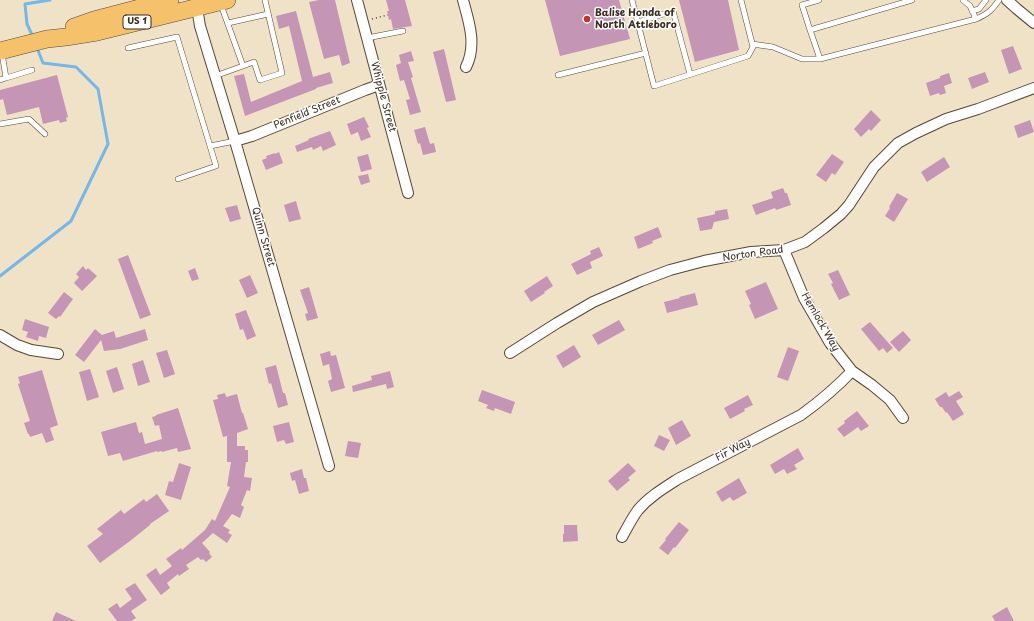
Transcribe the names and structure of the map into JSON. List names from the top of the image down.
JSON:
{
  "streets": {
    "main road": ["US 1"],
    "street": [
      "Whipple Street",
      "Penfield Street",
      "Quinn Street",
      "Norton Road",
      "Hemlock Way",
      "Fir Way"
    ]
  },
  "crossings": [
    ["US 1", "Quinn Street"],
    ["Whipple Street", "Penfield Street"],
    ["Penfield Street", "Quinn Street"],
    ["Norton Road", "Hemlock Way"],
    ["Hemlock Way", "Fir Way"]
  ],
  "places": ["Balise Honda of North Attleboro"]
}
